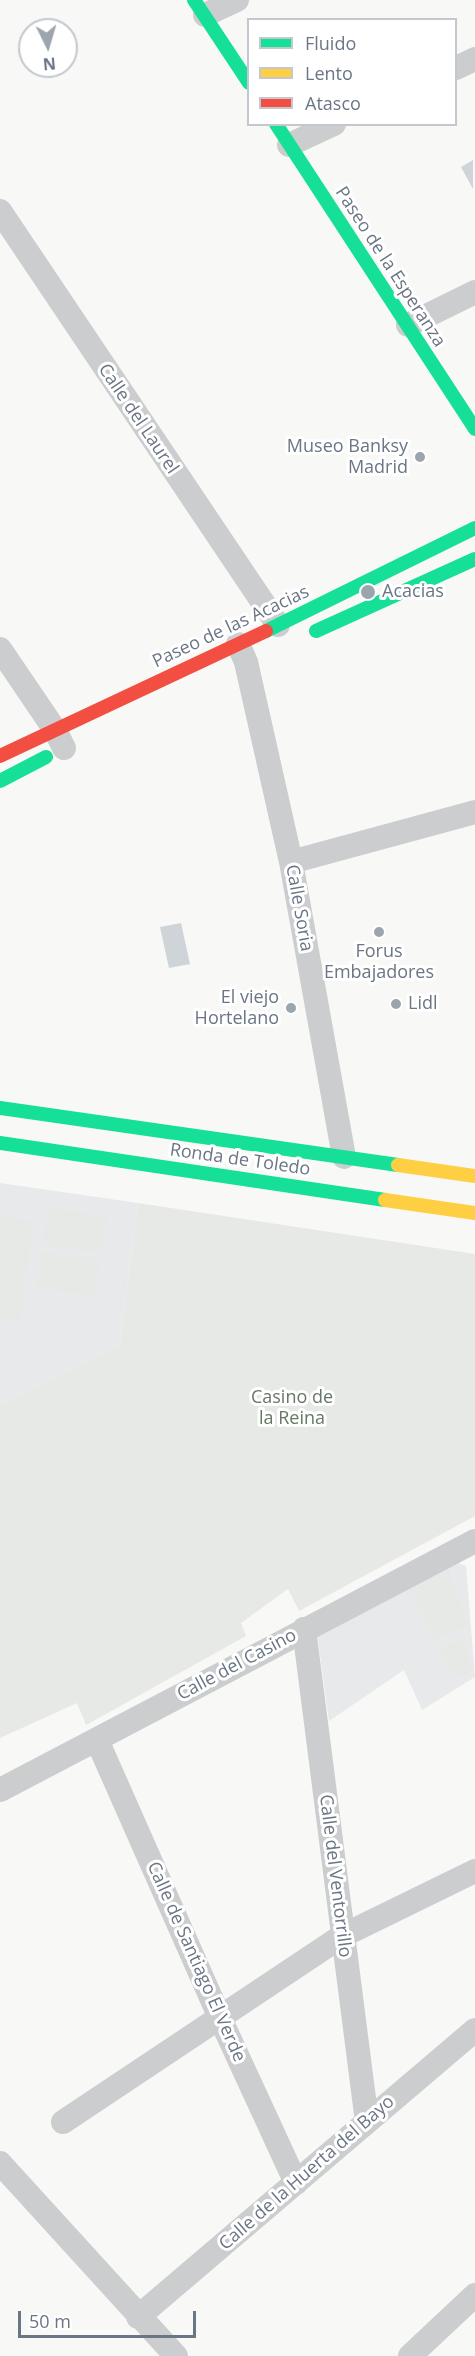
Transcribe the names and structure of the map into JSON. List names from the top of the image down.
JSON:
{
  "streets": {
    "main road": ["Paseo de la Esperanza", "Paseo de las Acacias", "Ronda de Toledo"],
    "street": [
      "Calle del Laurel",
      "Calle Soria",
      "Calle del Casino",
      "Calle del Ventorrillo",
      "Calle de Santiago El Verde",
      "Calle de la Huerta del Bayo"
    ]
  },
  "crossings": [
    ["Calle del Laurel", "Paseo de las Acacias"],
    ["Paseo de las Acacias", "Calle Soria"],
    ["Calle Soria", "Ronda de Toledo"],
    ["Calle del Casino", "Calle del Ventorrillo"],
    ["Calle del Casino", "Calle de Santiago El Verde"],
    ["Calle del Ventorrillo", "Calle de la Huerta del Bayo"],
    ["Calle de Santiago El Verde", "Calle de la Huerta del Bayo"]
  ],
  "parks": ["Casino de la Reina"],
  "places": [
    "Museo Banksy Madrid",
    "Acacias",
    "Forus Embajadores",
    "Lidl",
    "El viejo Hortelano"
  ],
  "legend": ["Fluido", "Lento", "Atasco"],
  "scale_bar": "50 m",
  "north": "bottom"
}
